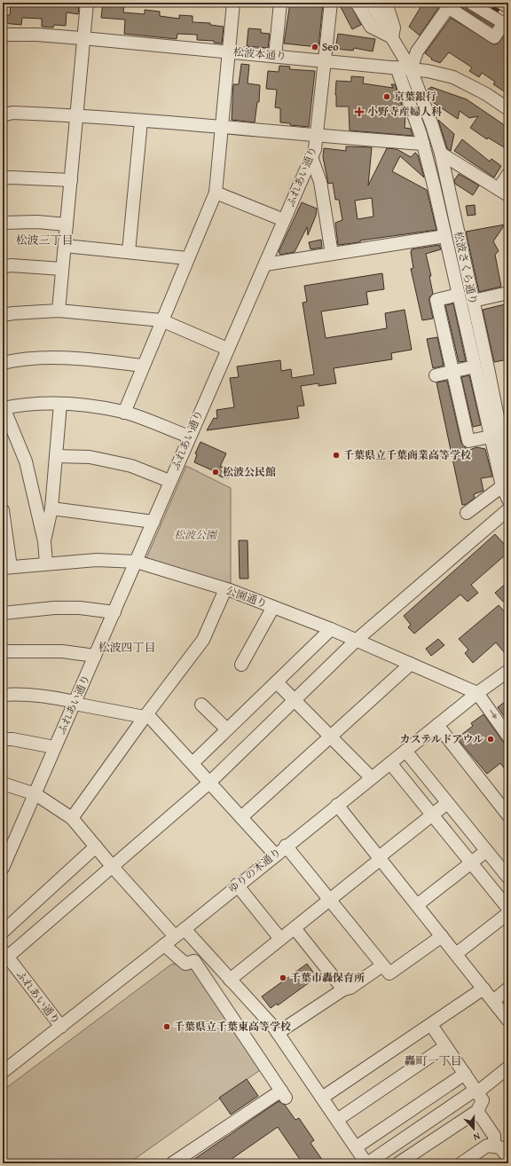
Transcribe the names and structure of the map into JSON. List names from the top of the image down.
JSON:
{
  "streets": {
    "street": [
      "松波本通り",
      "ふれあい通り",
      "松波さくら通り",
      "公園通り",
      "ゆりの木通り"
    ]
  },
  "crossings": [
    ["松波本通り", "ふれあい通り"],
    ["松波本通り", "松波さくら通り"],
    ["ふれあい通り", "公園通り"],
    ["ふれあい通り", "ゆりの木通り"],
    ["公園通り", "ゆりの木通り"]
  ],
  "districts": ["松波三丁目", "松波四丁目", "轟町一丁目"],
  "parks": ["松波公園"],
  "places": {
    "other": [
      "Seo",
      "京葉銀行",
      "千葉県立千葉商業高等学校",
      "松波公民館",
      "カステルドアウル",
      "千葉市轟保育所",
      "千葉県立千葉東高等学校"
    ],
    "health": ["小野寺産婦人科"]
  },
  "north": "bottom"
}
